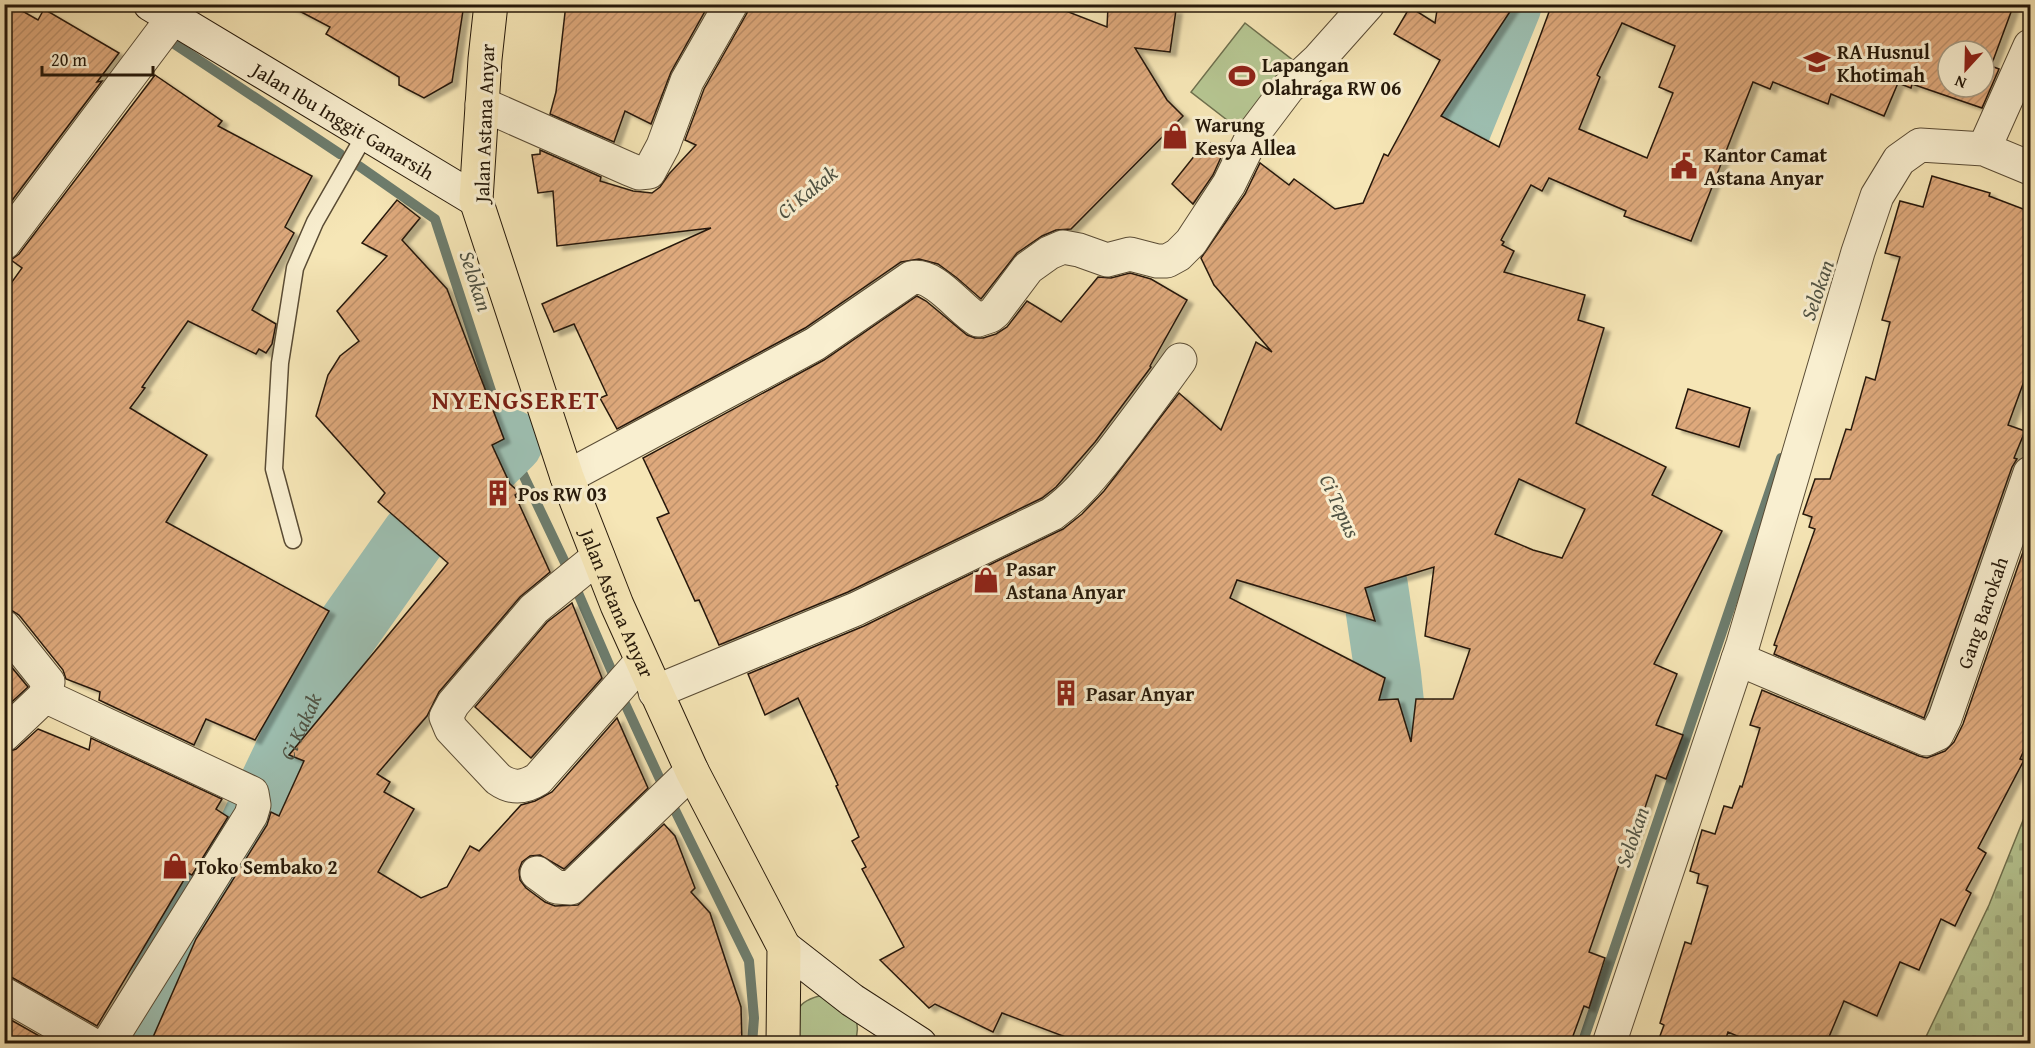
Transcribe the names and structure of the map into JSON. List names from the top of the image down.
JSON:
{
  "streets": {
    "main road": ["Jalan Astana Anyar"],
    "street": ["Jalan Ibu Inggit Ganarsih", "Gang Barokah"]
  },
  "crossings": [
    ["Jalan Ibu Inggit Ganarsih", "Jalan Astana Anyar"]
  ],
  "districts": ["NYENGSERET"],
  "water": ["Ci Kakak", "Selokan", "Ci Tepus"],
  "places": {
    "school or university": ["RA Husnul Khotimah"],
    "sports": ["Lapangan Olahraga RW 06"],
    "shop": ["Warung Kesya Allea", "Pasar Astana Anyar", "Toko Sembako 2"],
    "public building": ["Kantor Camat Astana Anyar"],
    "building": ["Pos RW 03", "Pasar Anyar"]
  },
  "scale_bar": "20 m",
  "north": "bottom"
}
